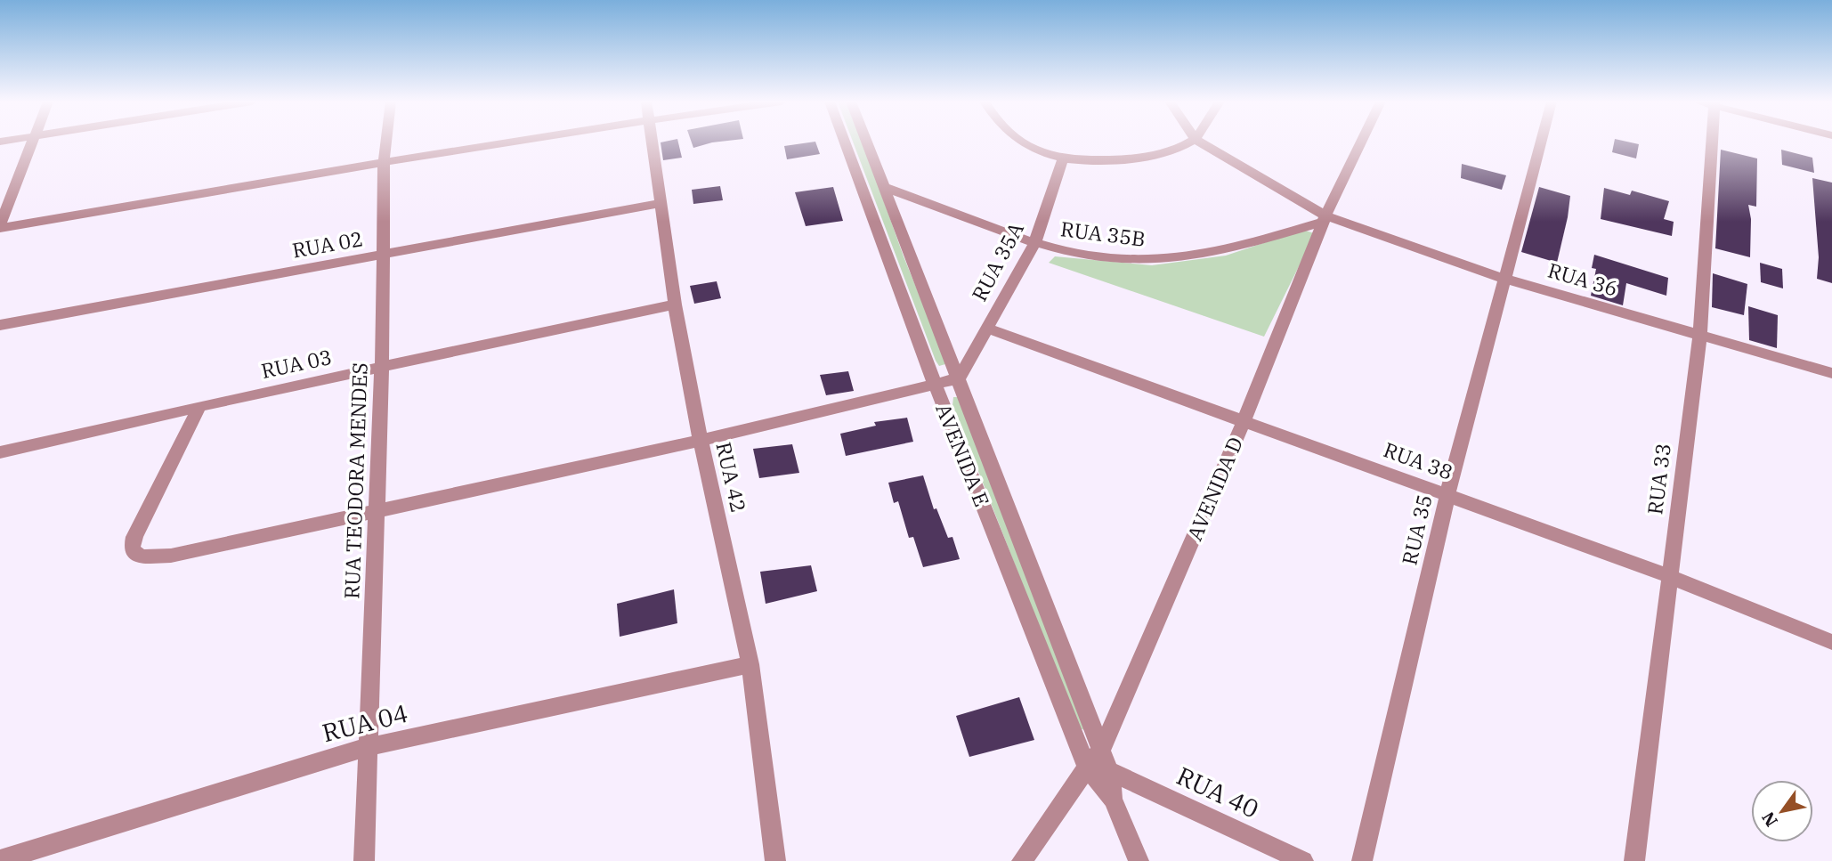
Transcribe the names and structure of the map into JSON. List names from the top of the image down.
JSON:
{
  "streets": {
    "street": [
      "RUA 35B",
      "RUA 02",
      "RUA 35A",
      "RUA 36",
      "RUA 03",
      "AVENIDA E",
      "RUA 38",
      "RUA 42",
      "RUA 33",
      "RUA TEODORA MENDES",
      "AVENIDA D",
      "RUA 35",
      "RUA 04",
      "RUA 40"
    ]
  },
  "crossings": [
    ["RUA 35B", "RUA 35A"],
    ["RUA 35B", "RUA 36"],
    ["RUA 35B", "AVENIDA E"],
    ["RUA 35B", "AVENIDA D"],
    ["RUA 02", "RUA 42"],
    ["RUA 02", "RUA TEODORA MENDES"],
    ["RUA 35A", "AVENIDA E"],
    ["RUA 35A", "RUA 38"],
    ["RUA 36", "RUA 33"],
    ["RUA 36", "AVENIDA D"],
    ["RUA 36", "RUA 35"],
    ["RUA 03", "RUA 42"],
    ["RUA 03", "RUA TEODORA MENDES"],
    ["AVENIDA E", "AVENIDA D"],
    ["AVENIDA E", "RUA 40"],
    ["RUA 38", "RUA 33"],
    ["RUA 38", "AVENIDA D"],
    ["RUA 38", "RUA 35"],
    ["RUA 42", "RUA 04"],
    ["RUA TEODORA MENDES", "RUA 04"]
  ],
  "north": "bottom left"
}
